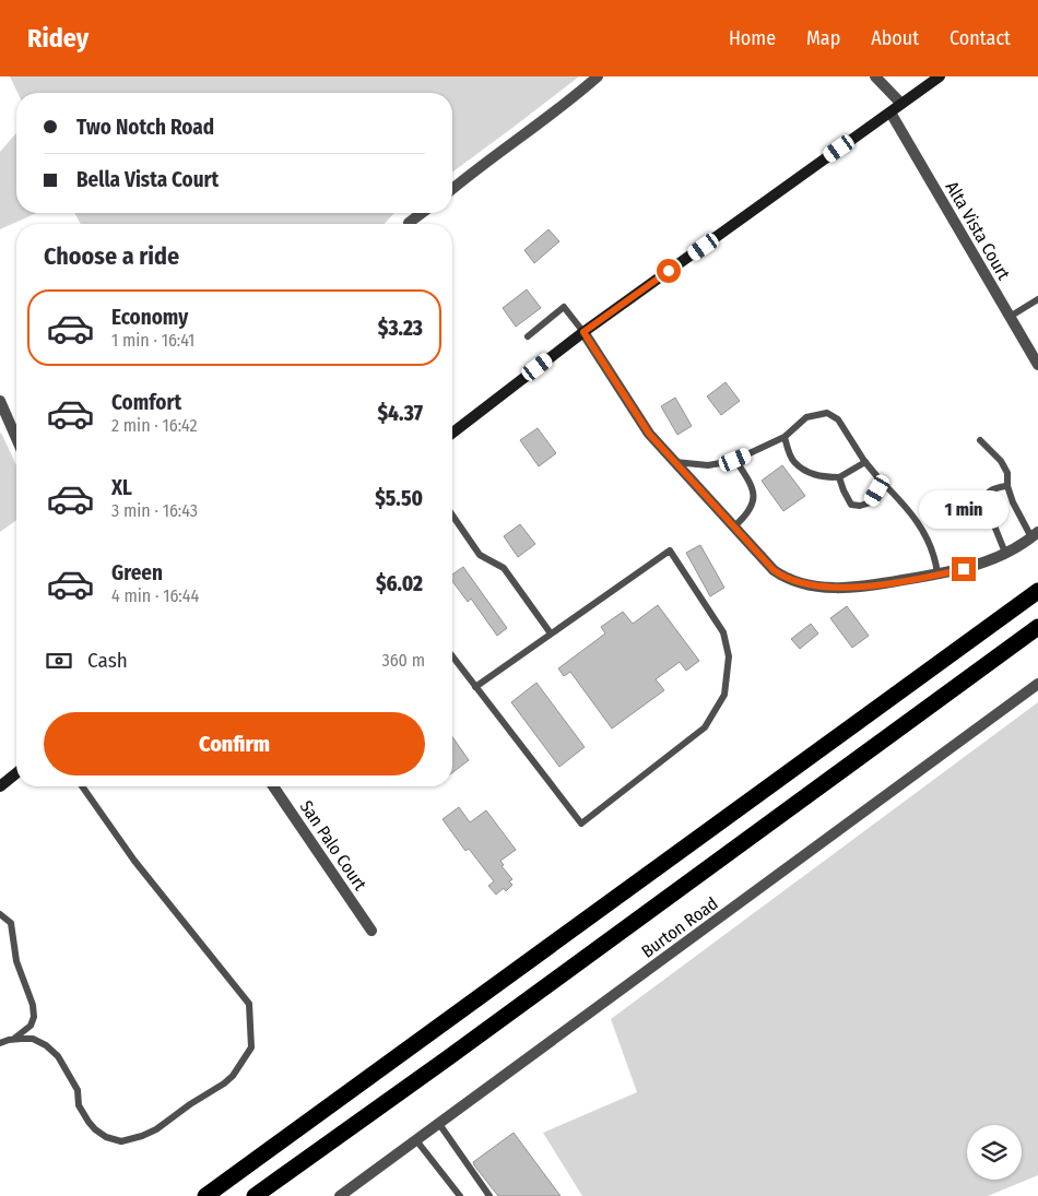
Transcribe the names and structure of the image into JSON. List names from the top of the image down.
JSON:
{
  "streets": {
    "street": ["Alta Vista Court", "San Palo Court", "Burton Road"]
  },
  "page": {
    "header": "Ridey",
    "nav": [
      "Home",
      "Map",
      "About",
      "Contact"
    ],
    "banner": ["Two Notch Road", "Bella Vista Court"],
    "heading": "Choose a ride",
    "list": [
      {
        "name": "Economy",
        "note": "1 min · 16:41",
        "value": "$3.23"
      },
      {
        "name": "Comfort",
        "note": "2 min · 16:42",
        "value": "$4.37"
      },
      {
        "name": "XL",
        "note": "3 min · 16:43",
        "value": "$5.50"
      },
      {
        "name": "Green",
        "note": "4 min · 16:44",
        "value": "$6.02"
      }
    ],
    "bubble": "1 min",
    "pay": ["Cash", "360 m"],
    "buttons": "Confirm"
  }
}
